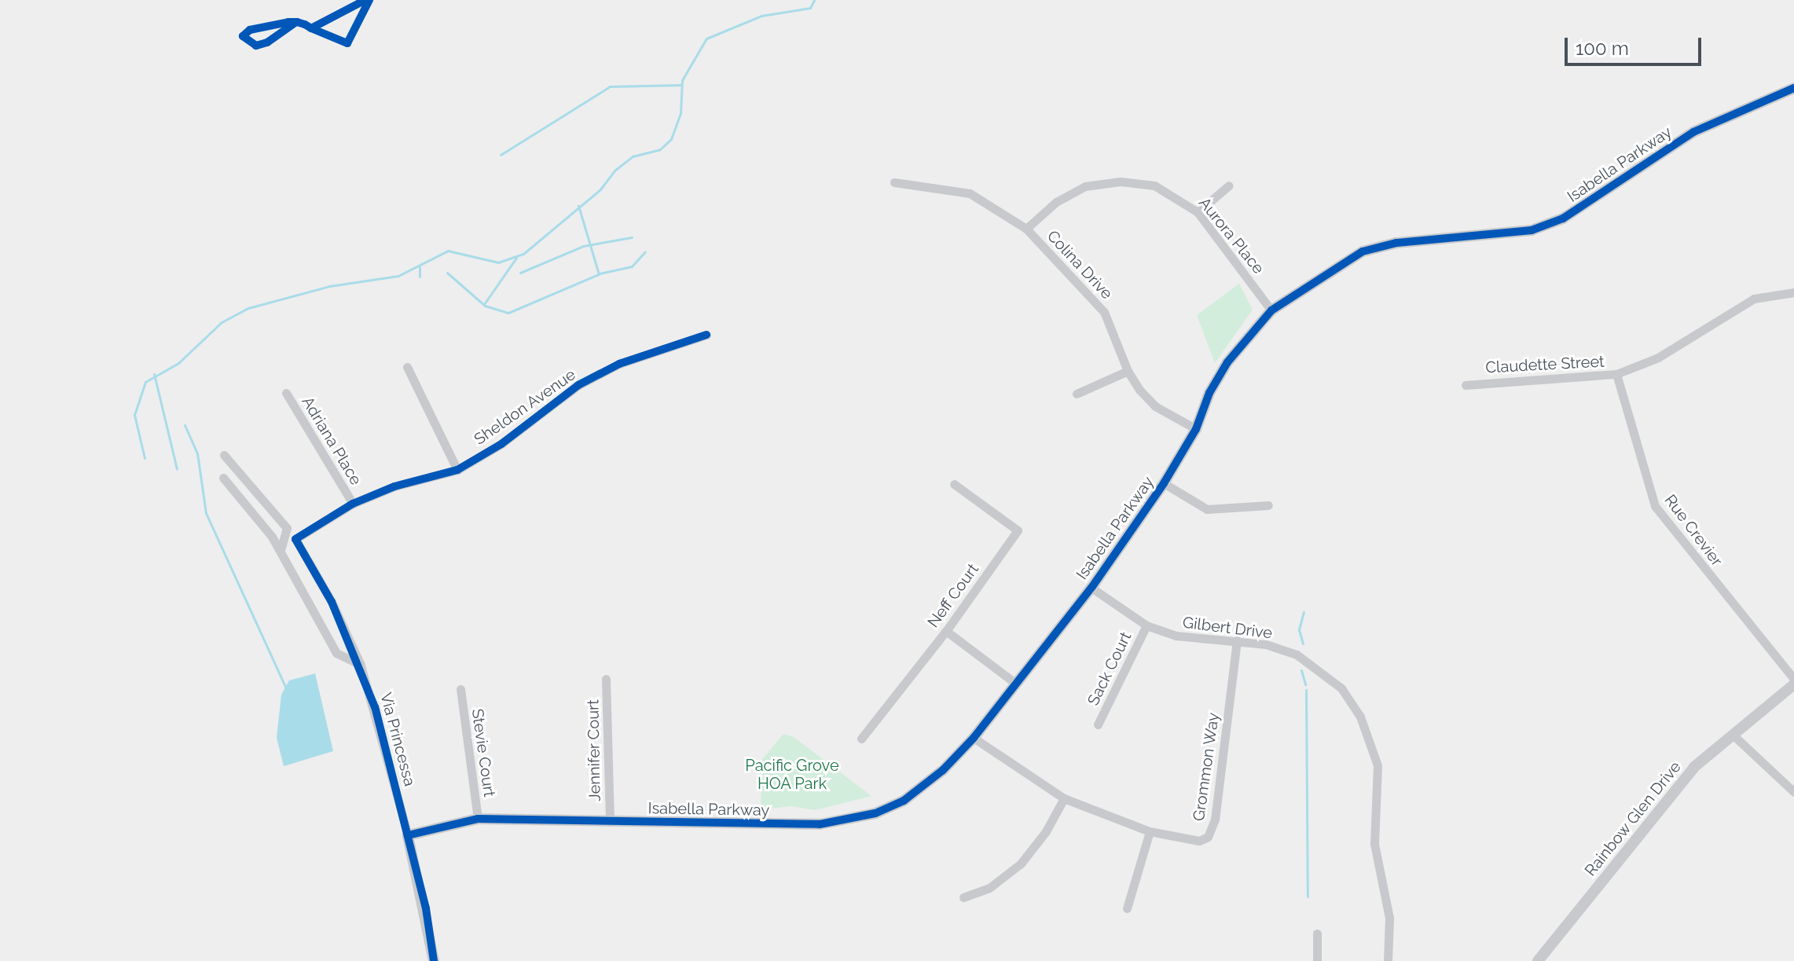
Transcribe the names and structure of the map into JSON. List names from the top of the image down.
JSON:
{
  "streets": {
    "street": [
      "Isabella Parkway",
      "Aurora Place",
      "Colina Drive",
      "Claudette Street",
      "Sheldon Avenue",
      "Adriana Place",
      "Rue Crevier",
      "Neff Court",
      "Gilbert Drive",
      "Sack Court",
      "Via Princessa",
      "Jennifer Court",
      "Stevie Court",
      "Grommon Way",
      "Rainbow Glen Drive"
    ]
  },
  "crossings": [
    ["Isabella Parkway", "Aurora Place"],
    ["Isabella Parkway", "Colina Drive"],
    ["Isabella Parkway", "Gilbert Drive"],
    ["Isabella Parkway", "Via Princessa"],
    ["Isabella Parkway", "Jennifer Court"],
    ["Isabella Parkway", "Stevie Court"],
    ["Isabella Parkway", "Grommon Way"],
    ["Aurora Place", "Colina Drive"],
    ["Claudette Street", "Rue Crevier"],
    ["Sheldon Avenue", "Adriana Place"],
    ["Sheldon Avenue", "Via Princessa"],
    ["Gilbert Drive", "Sack Court"],
    ["Gilbert Drive", "Grommon Way"]
  ],
  "parks": ["Pacific Grove HOA Park"],
  "scale_bar": "100 m"
}
